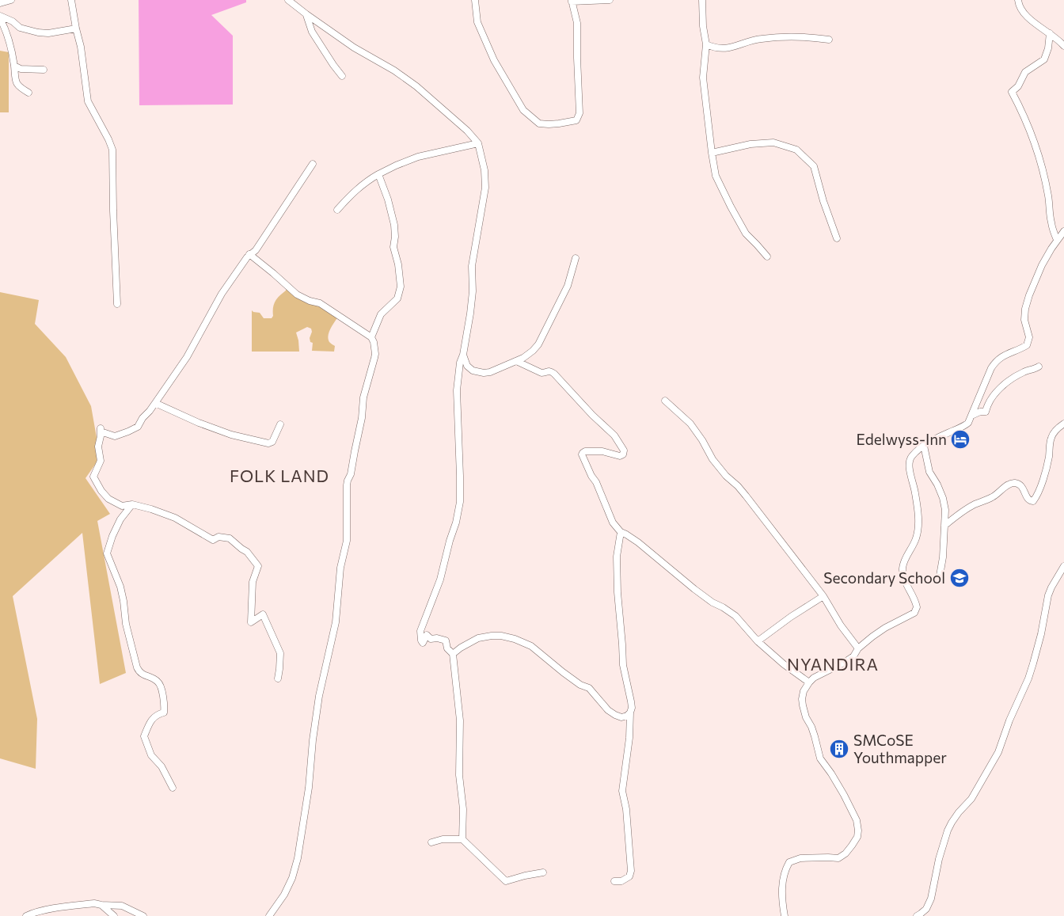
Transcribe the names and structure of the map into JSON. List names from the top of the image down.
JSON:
{
  "districts": ["FOLK LAND", "NYANDIRA"],
  "places": {
    "hotel": ["Edelwyss-Inn"],
    "school or university": ["Secondary School"],
    "building": ["SMCoSE Youthmapper"]
  }
}
